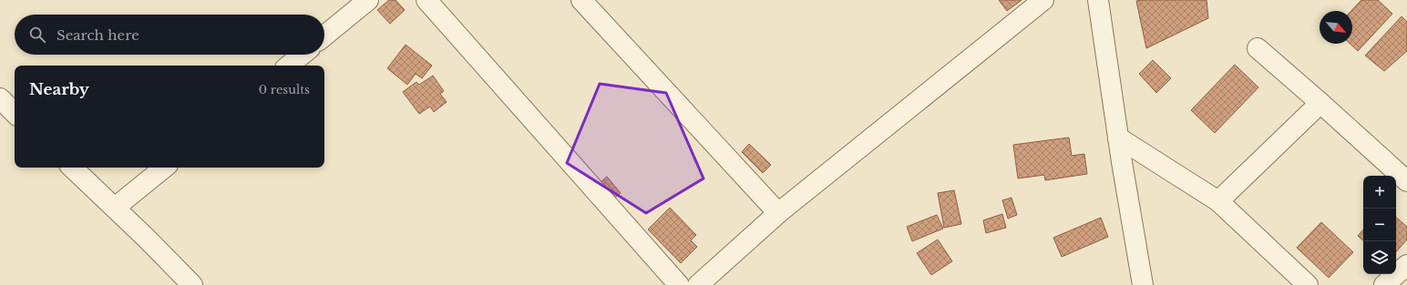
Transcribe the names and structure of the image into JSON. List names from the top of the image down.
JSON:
{
  "north": "bottom right",
  "page": {
    "search": "Search here",
    "heading": ["Nearby", "0 results"],
    "map_buttons": ["+", "−"]
  }
}
